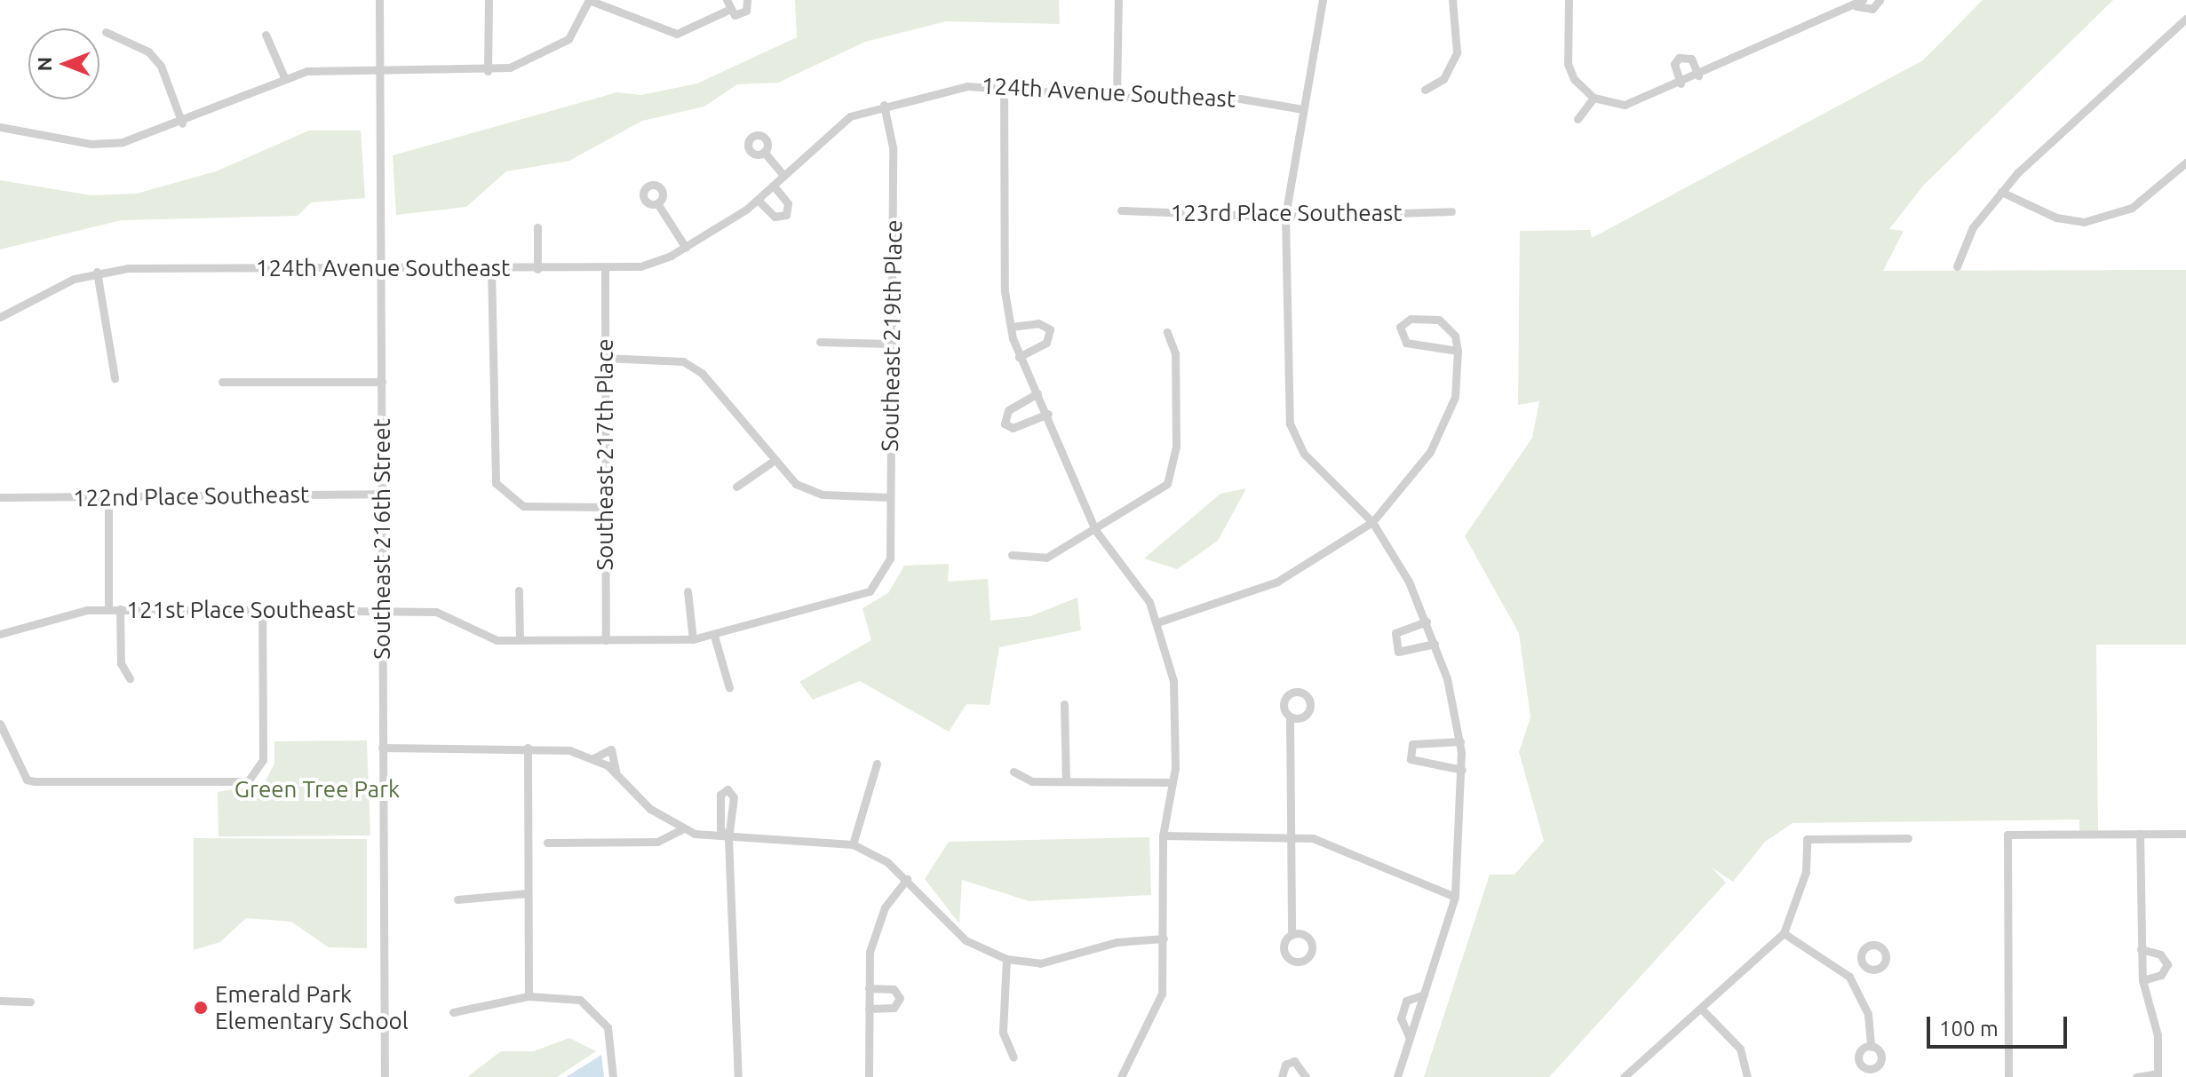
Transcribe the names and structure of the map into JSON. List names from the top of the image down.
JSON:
{
  "streets": {
    "street": [
      "124th Avenue Southeast",
      "123rd Place Southeast",
      "Southeast 219th Place",
      "Southeast 217th Place",
      "122nd Place Southeast",
      "Southeast 216th Street",
      "121st Place Southeast"
    ]
  },
  "crossings": [
    ["124th Avenue Southeast", "Southeast 219th Place"],
    ["124th Avenue Southeast", "Southeast 217th Place"],
    ["124th Avenue Southeast", "Southeast 216th Street"],
    ["Southeast 219th Place", "121st Place Southeast"],
    ["Southeast 217th Place", "121st Place Southeast"],
    ["122nd Place Southeast", "Southeast 216th Street"],
    ["Southeast 216th Street", "121st Place Southeast"]
  ],
  "parks": ["Green Tree Park"],
  "places": ["Emerald Park Elementary School"],
  "scale_bar": "100 m",
  "north": "left"
}
